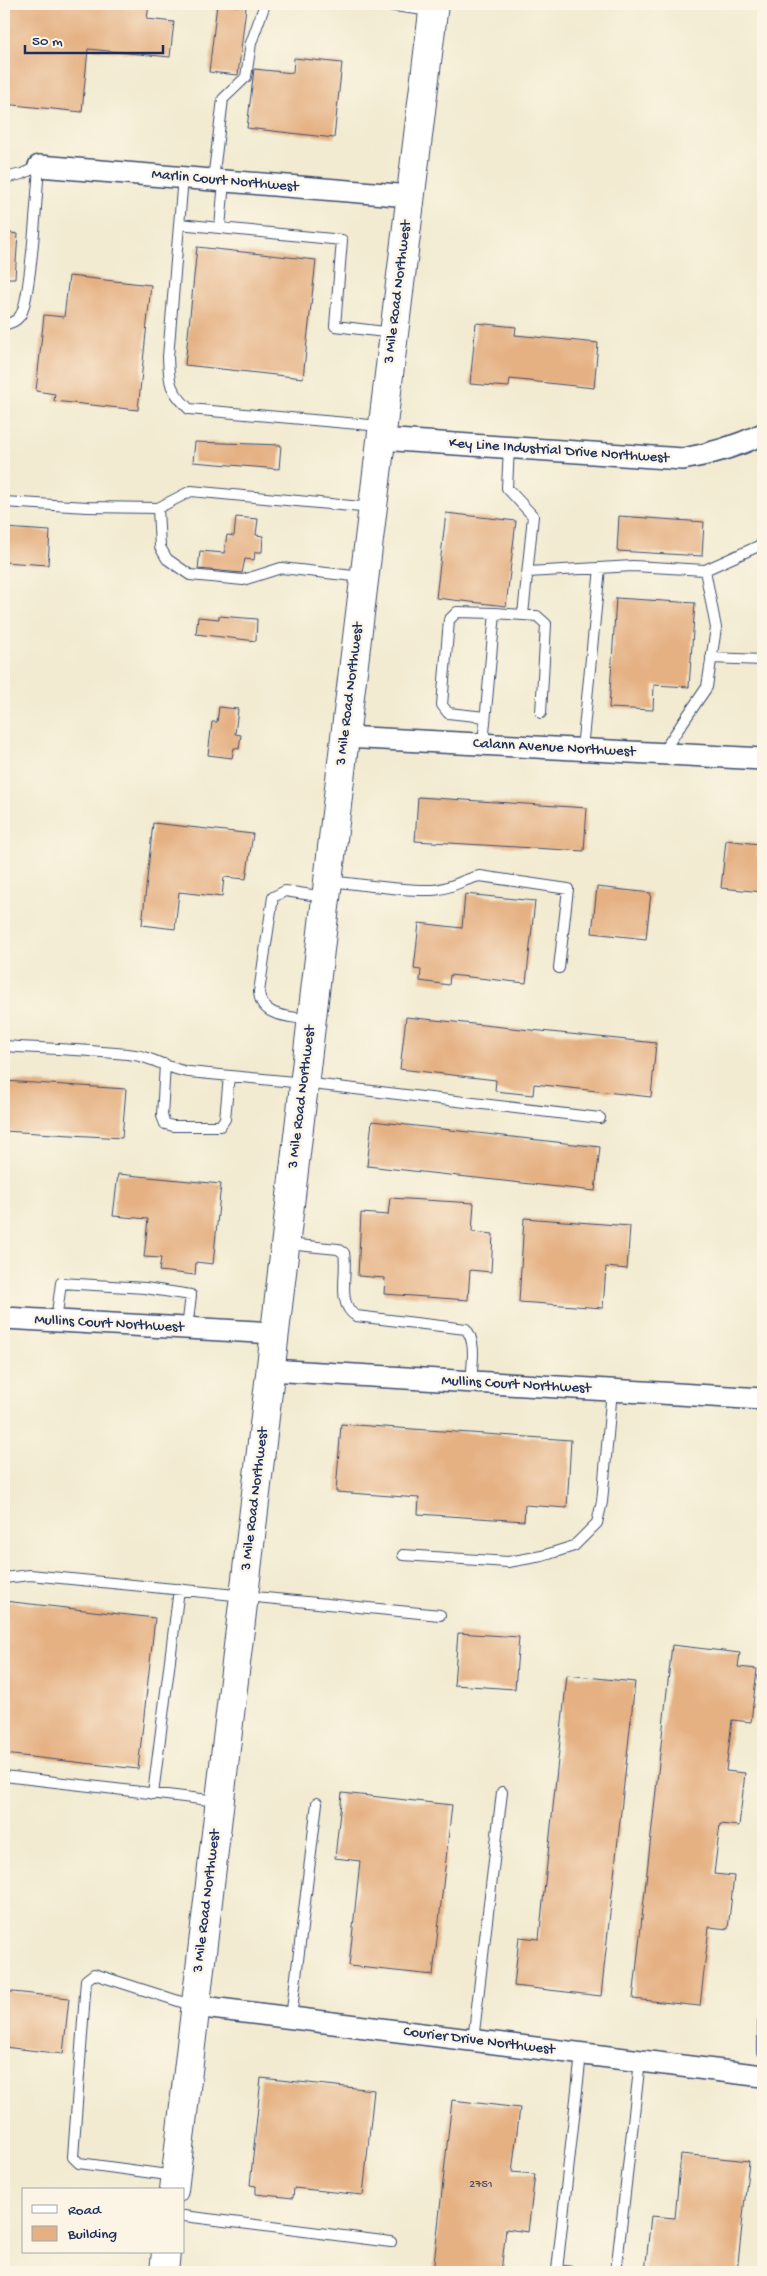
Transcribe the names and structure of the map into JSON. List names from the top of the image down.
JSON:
{
  "streets": {
    "main road": ["3 Mile Road Northwest"],
    "street": [
      "Marlin Court Northwest",
      "Key Line Industrial Drive Northwest",
      "Calann Avenue Northwest",
      "Mullins Court Northwest",
      "Courier Drive Northwest"
    ]
  },
  "crossings": [
    ["Marlin Court Northwest", "3 Mile Road Northwest"],
    ["3 Mile Road Northwest", "Key Line Industrial Drive Northwest"],
    ["3 Mile Road Northwest", "Calann Avenue Northwest"],
    ["3 Mile Road Northwest", "Mullins Court Northwest"],
    ["3 Mile Road Northwest", "Courier Drive Northwest"]
  ],
  "house_numbers": ["2751"],
  "legend": ["Road", "Building"],
  "scale_bar": "50 m"
}
